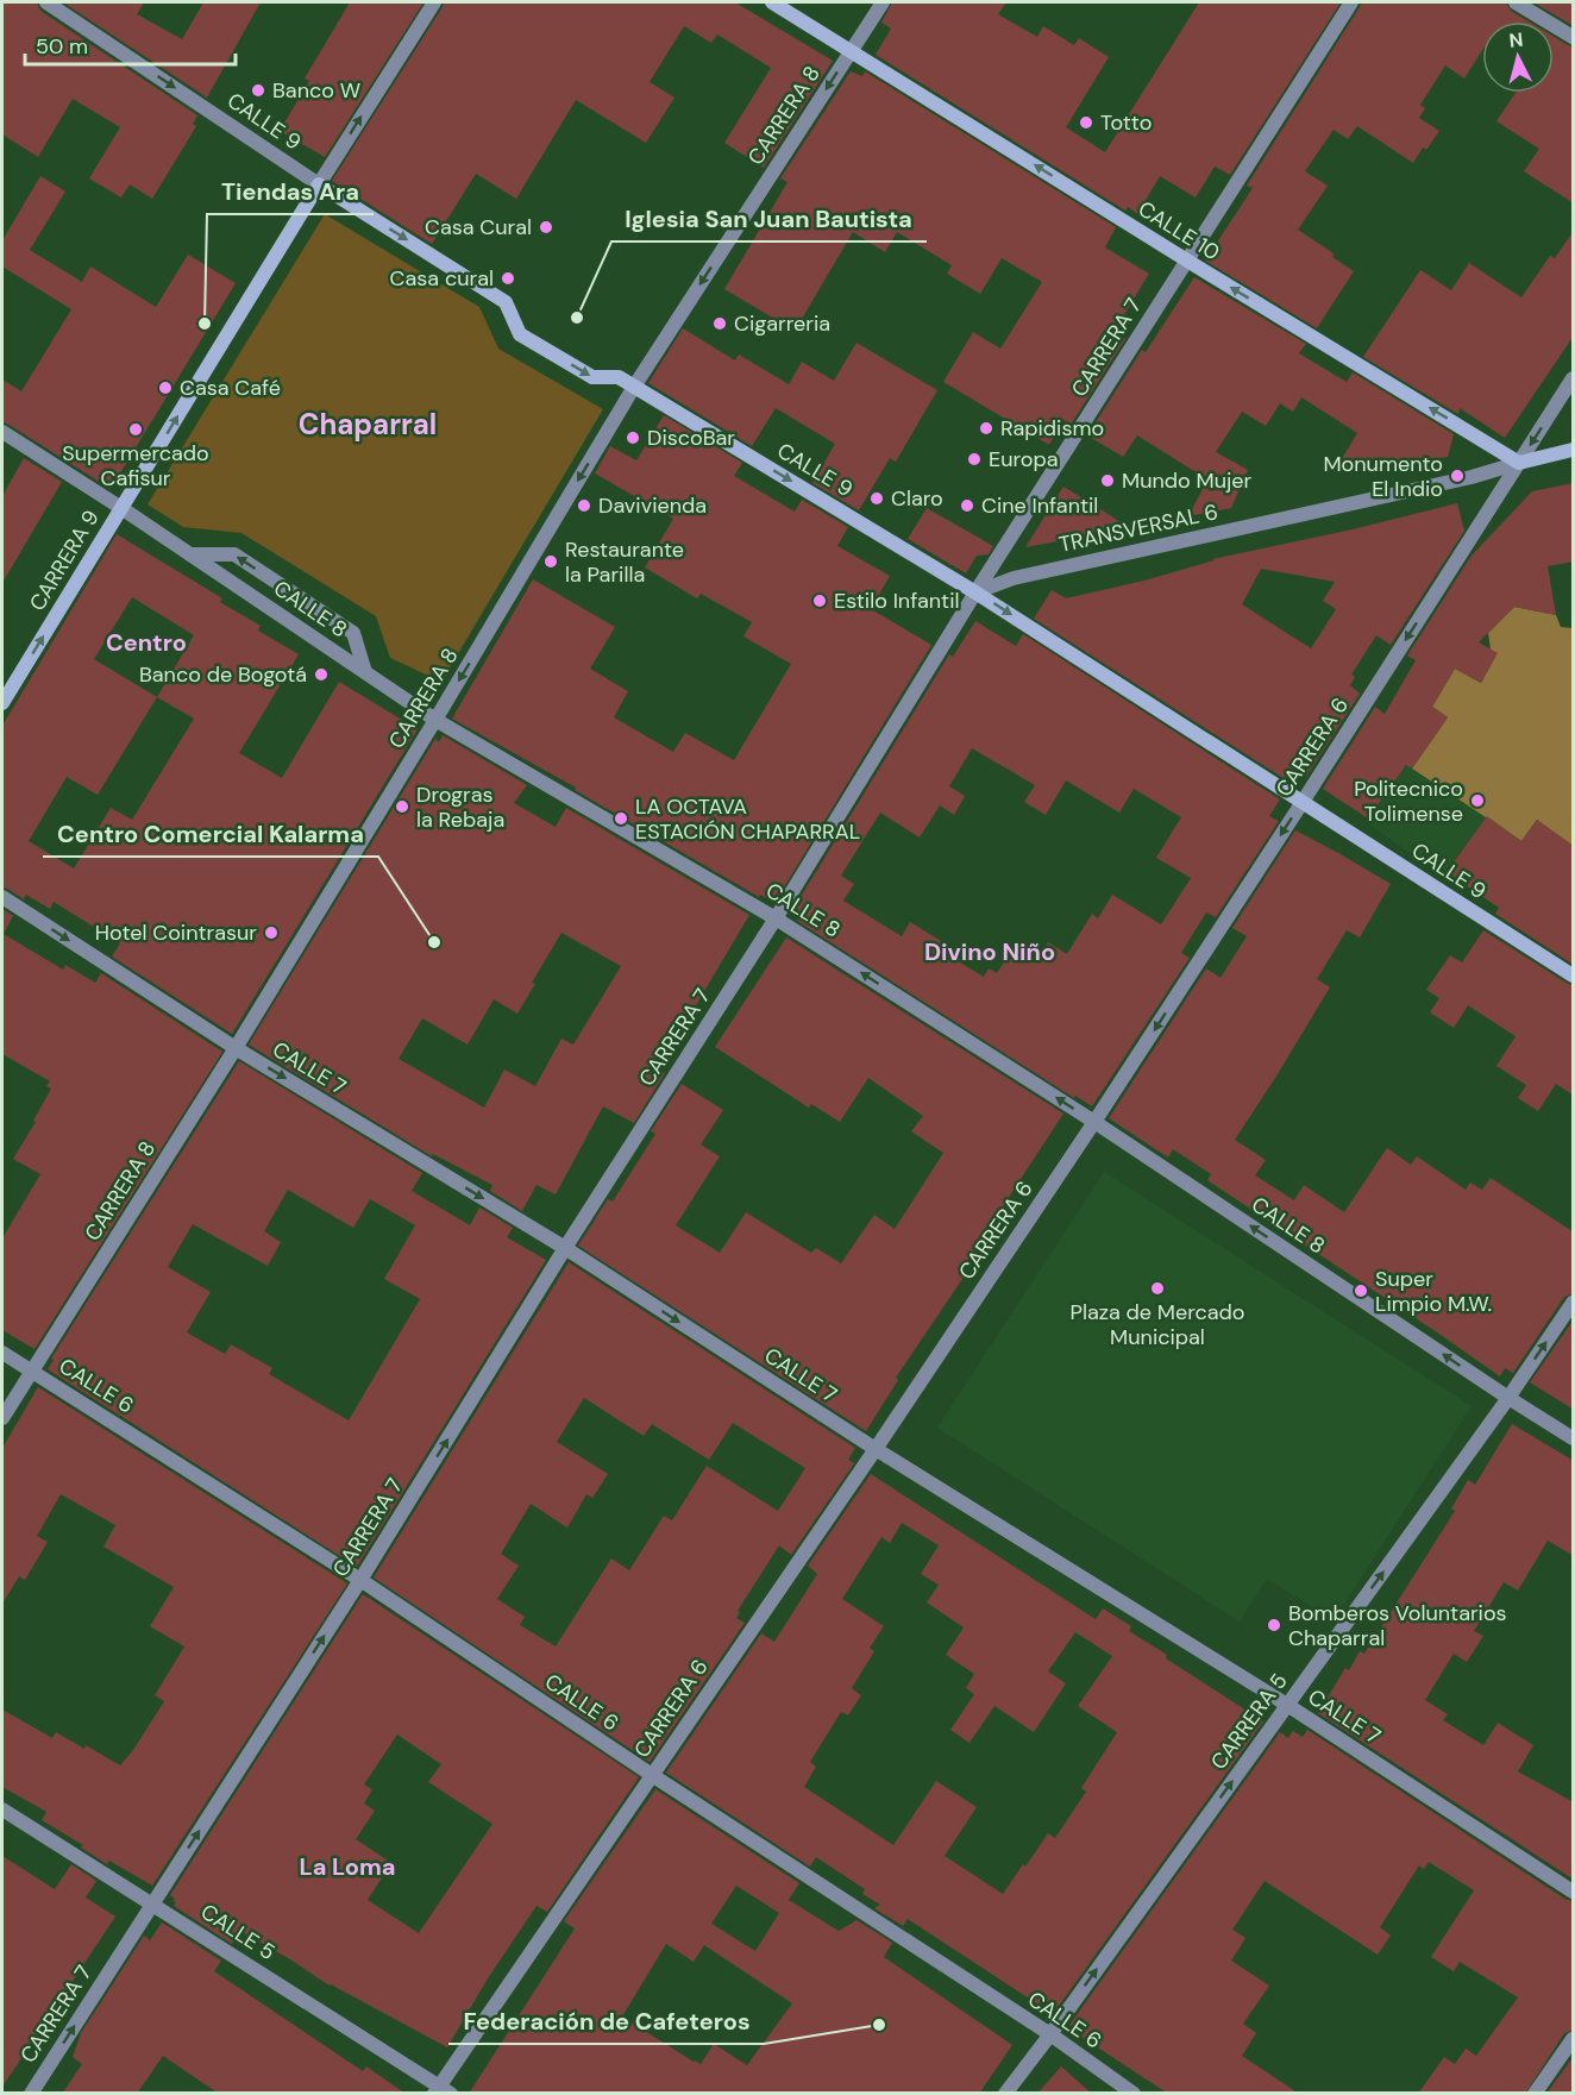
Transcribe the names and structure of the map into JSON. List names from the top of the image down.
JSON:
{
  "streets": {
    "main road": ["CALLE 9", "CALLE 10", "CARRERA 9"],
    "street": [
      "CARRERA 8",
      "CARRERA 7",
      "TRANSVERSAL 6",
      "CALLE 8",
      "CARRERA 6",
      "CALLE 7",
      "CALLE 6",
      "CARRERA 5",
      "CALLE 5"
    ]
  },
  "crossings": [
    ["CARRERA 8", "CALLE 9"],
    ["CARRERA 8", "CALLE 10"],
    ["CARRERA 8", "CALLE 8"],
    ["CARRERA 8", "CALLE 7"],
    ["CARRERA 8", "CALLE 6"],
    ["CALLE 9", "CARRERA 7"],
    ["CALLE 9", "TRANSVERSAL 6"],
    ["CALLE 9", "CARRERA 9"],
    ["CALLE 9", "CARRERA 6"],
    ["CALLE 10", "CARRERA 7"],
    ["CALLE 10", "TRANSVERSAL 6"],
    ["CALLE 10", "CARRERA 6"],
    ["CARRERA 7", "TRANSVERSAL 6"],
    ["CARRERA 7", "CALLE 8"],
    ["CARRERA 7", "CALLE 7"],
    ["CARRERA 7", "CALLE 6"],
    ["CARRERA 7", "CALLE 5"],
    ["TRANSVERSAL 6", "CARRERA 6"],
    ["CARRERA 9", "CALLE 8"],
    ["CALLE 8", "CARRERA 6"],
    ["CALLE 8", "CARRERA 5"],
    ["CARRERA 6", "CALLE 7"],
    ["CARRERA 6", "CALLE 6"],
    ["CARRERA 6", "CALLE 5"],
    ["CALLE 7", "CARRERA 5"],
    ["CALLE 6", "CARRERA 5"]
  ],
  "one_way": [
    "CARRERA 8",
    "CALLE 9",
    "CALLE 10",
    "CARRERA 7",
    "CARRERA 9",
    "CALLE 8",
    "CARRERA 6",
    "CALLE 7",
    "CARRERA 5"
  ],
  "districts": [
    "Chaparral",
    "Centro",
    "Divino Niño",
    "La Loma"
  ],
  "places": [
    "Banco W",
    "Totto",
    "Casa Cural",
    "Casa cural",
    "Iglesia San Juan Bautista",
    "Tiendas Ara",
    "Cigarreria",
    "Casa Café",
    "Rapidismo",
    "Supermercado Cafisur",
    "DiscoBar",
    "Europa",
    "Monumento El Indio",
    "Mundo Mujer",
    "Claro",
    "Davivienda",
    "Cine Infantil",
    "Restaurante la Parilla",
    "Estilo Infantil",
    "Banco de Bogotá",
    "Politecnico Tolimense",
    "Drogras la Rebaja",
    "LA OCTAVA ESTACIÓN CHAPARRAL",
    "Hotel Cointrasur",
    "Centro Comercial Kalarma",
    "Plaza de Mercado Municipal",
    "Super Limpio M.W.",
    "Bomberos Voluntarios Chaparral",
    "Federación de Cafeteros"
  ],
  "scale_bar": "50 m",
  "north": "top"
}
